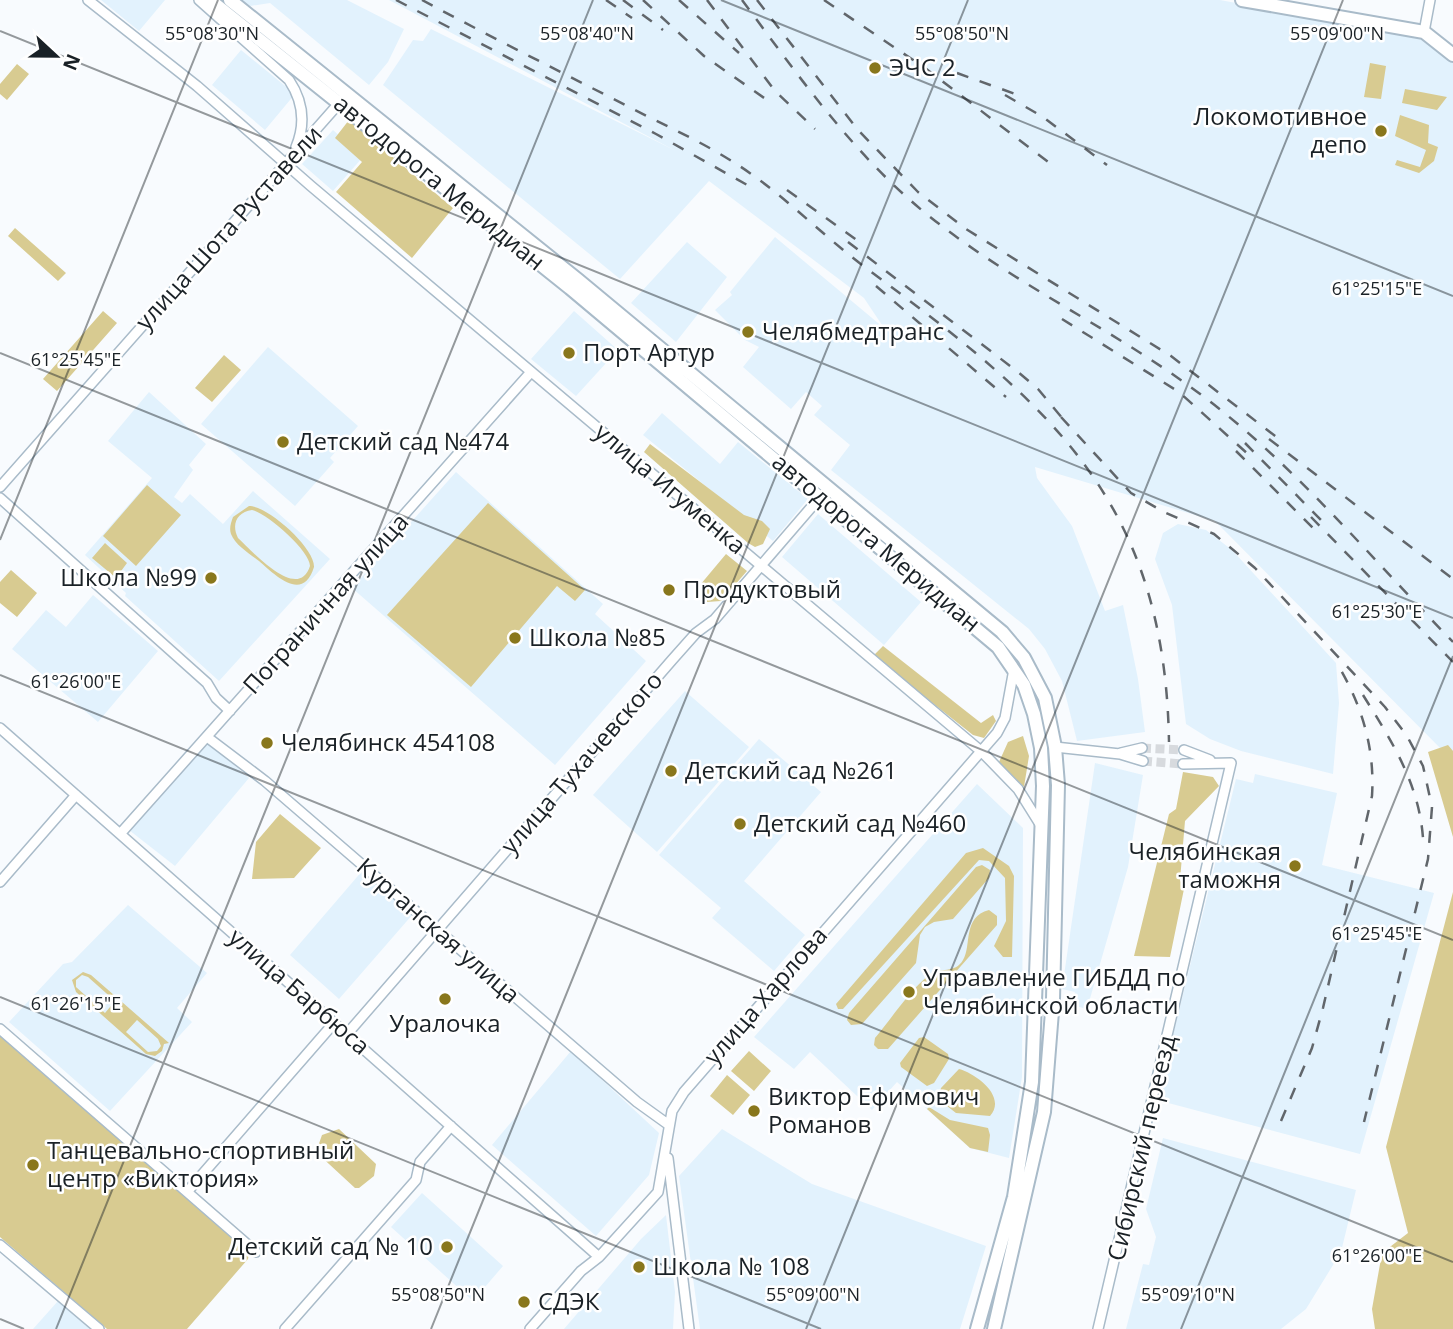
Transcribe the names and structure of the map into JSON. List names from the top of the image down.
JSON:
{
  "streets": {
    "main road": ["автодорога Меридиан"],
    "street": [
      "улица Шота Руставели",
      "улица Игуменка",
      "Пограничная улица",
      "улица Тухачевского",
      "Курганская улица",
      "улица Барбюса",
      "улица Харлова",
      "Сибирский переезд"
    ]
  },
  "crossings": [
    ["автодорога Меридиан", "улица Шота Руставели"],
    ["автодорога Меридиан", "улица Игуменка"],
    ["автодорога Меридиан", "улица Тухачевского"],
    ["автодорога Меридиан", "улица Харлова"],
    ["улица Шота Руставели", "улица Игуменка"],
    ["улица Игуменка", "Пограничная улица"],
    ["улица Игуменка", "улица Тухачевского"],
    ["улица Игуменка", "улица Харлова"],
    ["Пограничная улица", "Курганская улица"],
    ["Пограничная улица", "улица Барбюса"],
    ["улица Тухачевского", "Курганская улица"],
    ["улица Тухачевского", "улица Барбюса"],
    ["Курганская улица", "улица Харлова"]
  ],
  "places": [
    "ЭЧС 2",
    "Локомотивное депо",
    "Челябмедтранс",
    "Порт Артур",
    "Детский сад №474",
    "Школа №99",
    "Продуктовый",
    "Школа №85",
    "Челябинск 454108",
    "Детский сад №261",
    "Детский сад №460",
    "Челябинская таможня",
    "Управление ГИБДД по Челябинской области",
    "Уралочка",
    "Виктор Ефимович Романов",
    "Танцевально-спортивный центр «Виктория»",
    "Детский сад № 10",
    "Школа № 108",
    "СДЭК"
  ],
  "north": "right",
  "coordinates": [
    "55°08'30\"N",
    "55°08'40\"N",
    "55°08'50\"N",
    "55°09'00\"N",
    "61°25'15\"E",
    "61°25'45\"E",
    "61°25'30\"E",
    "61°26'00\"E",
    "61°26'15\"E",
    "55°09'10\"N"
  ]
}
